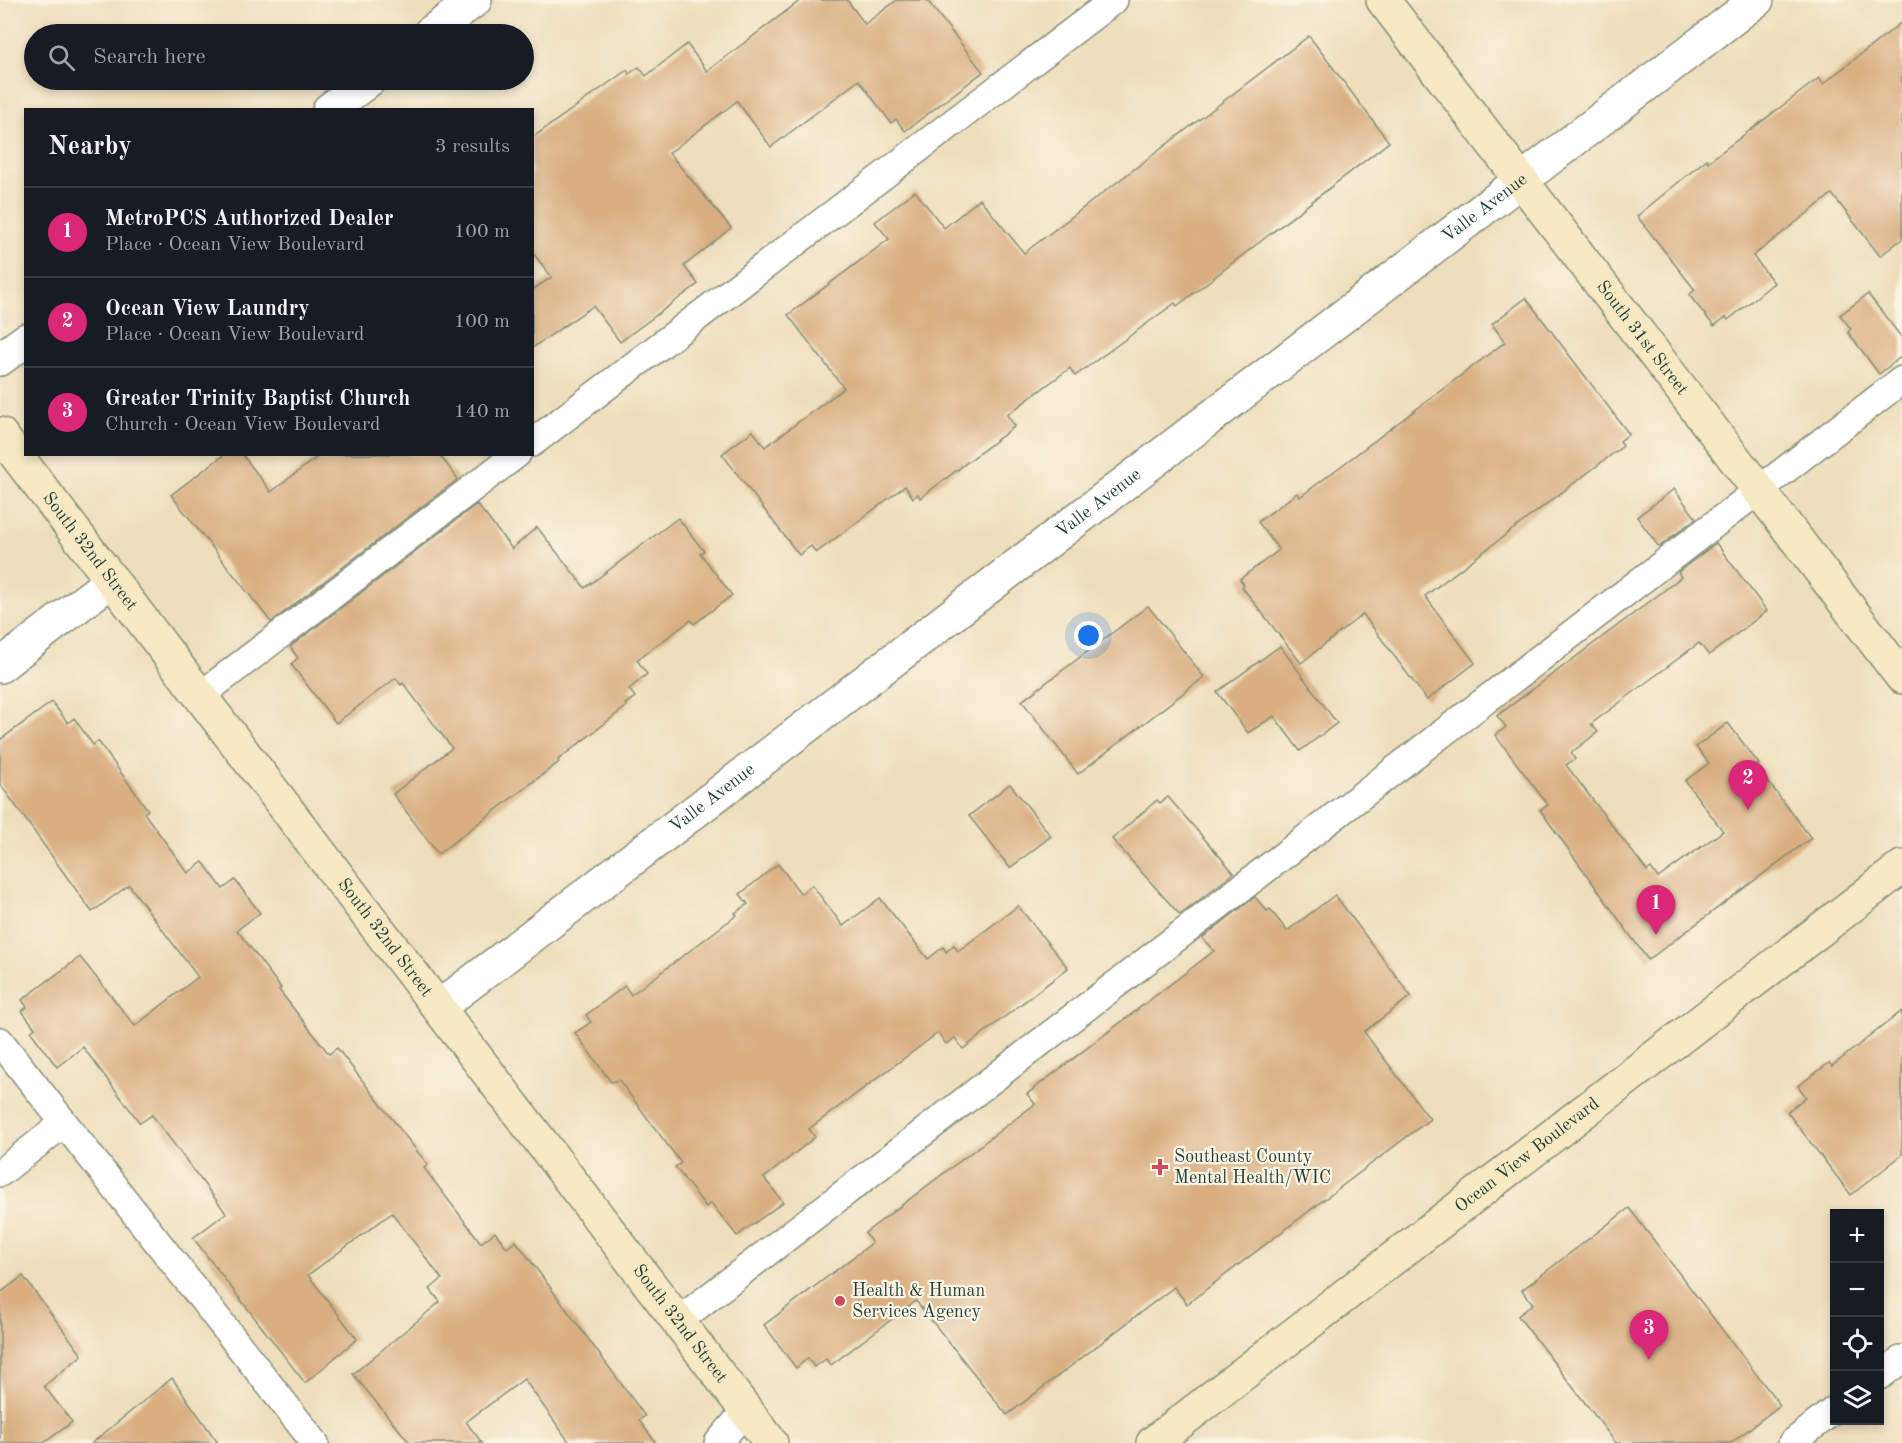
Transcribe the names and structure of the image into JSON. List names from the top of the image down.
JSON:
{
  "streets": {
    "main road": ["South 31st Street", "South 32nd Street", "Ocean View Boulevard"],
    "street": ["Valle Avenue"]
  },
  "crossings": [
    ["Valle Avenue", "South 31st Street"],
    ["Valle Avenue", "South 32nd Street"]
  ],
  "places": {
    "health": ["Southeast County Mental Health/WIC"],
    "other": ["Health & Human Services Agency"]
  },
  "page": {
    "search": "Search here",
    "heading": ["Nearby", "3 results"],
    "list": [
      {
        "mark": "1",
        "name": "MetroPCS Authorized Dealer",
        "note": "Place · Ocean View Boulevard",
        "value": "100 m"
      },
      {
        "mark": "2",
        "name": "Ocean View Laundry",
        "note": "Place · Ocean View Boulevard",
        "value": "100 m"
      },
      {
        "mark": "3",
        "name": "Greater Trinity Baptist Church",
        "note": "Church · Ocean View Boulevard",
        "value": "140 m"
      }
    ],
    "pins": ["2", "1", "3"],
    "map_buttons": ["+", "−"]
  }
}
